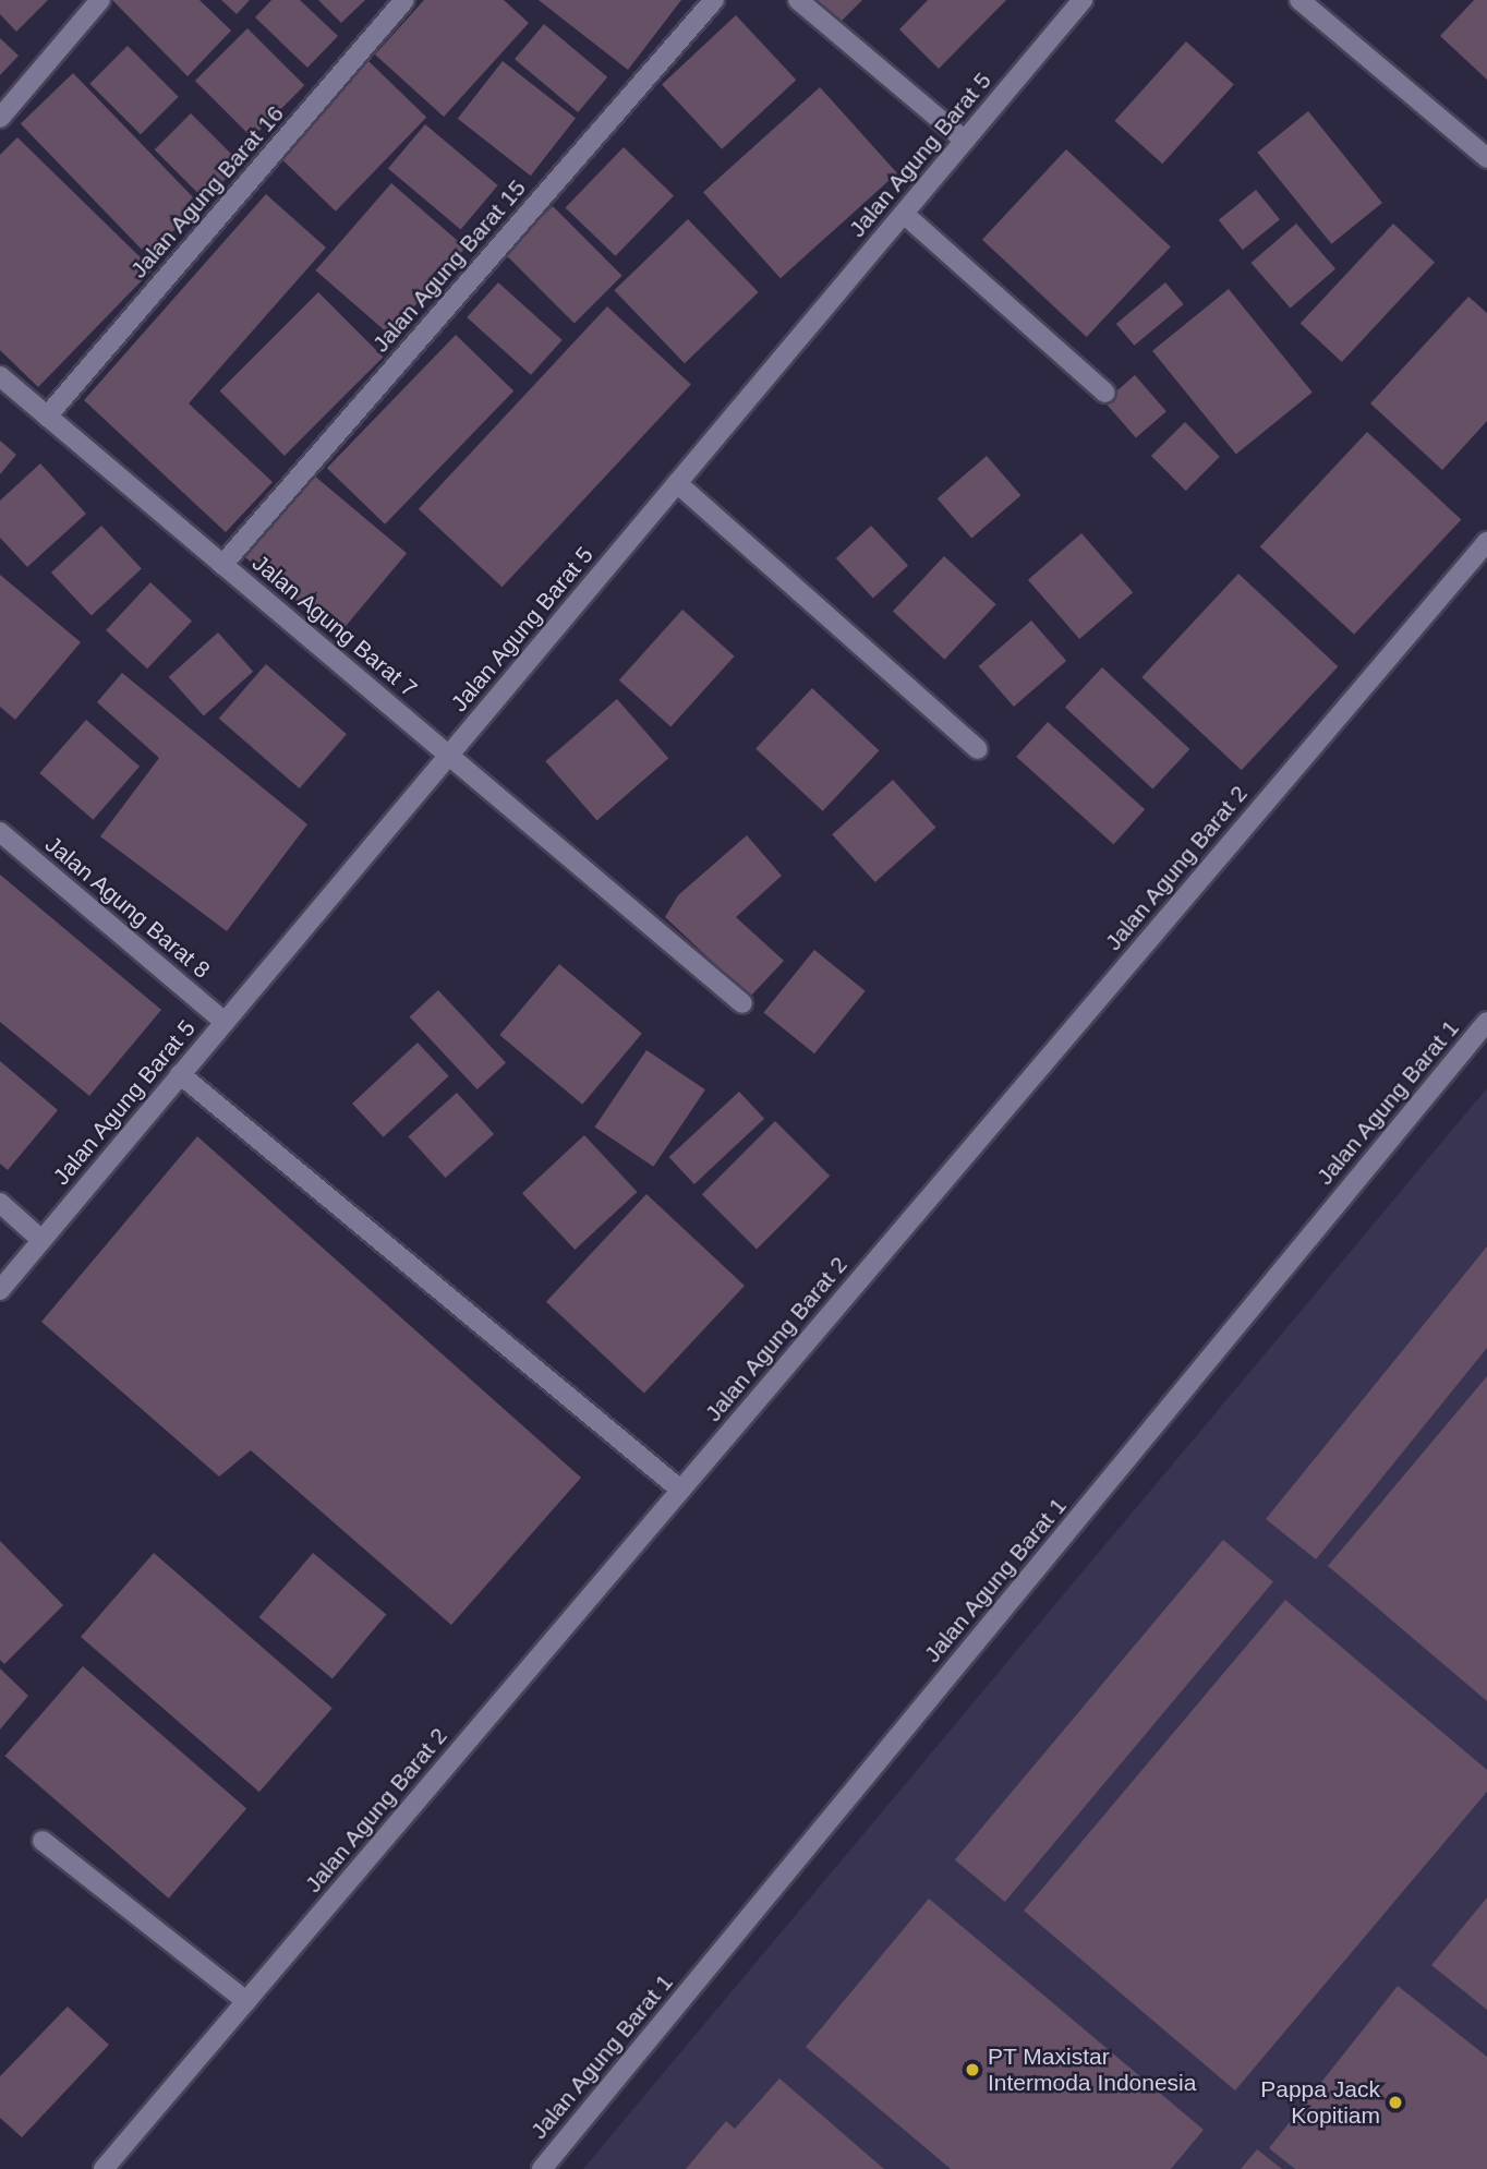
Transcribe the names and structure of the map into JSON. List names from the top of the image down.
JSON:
{
  "streets": {
    "street": [
      "Jalan Agung Barat 5",
      "Jalan Agung Barat 16",
      "Jalan Agung Barat 15",
      "Jalan Agung Barat 7",
      "Jalan Agung Barat 2",
      "Jalan Agung Barat 8",
      "Jalan Agung Barat 1"
    ]
  },
  "crossings": [
    ["Jalan Agung Barat 5", "Jalan Agung Barat 7"],
    ["Jalan Agung Barat 5", "Jalan Agung Barat 8"],
    ["Jalan Agung Barat 16", "Jalan Agung Barat 7"],
    ["Jalan Agung Barat 15", "Jalan Agung Barat 7"]
  ],
  "places": ["PT Maxistar Intermoda Indonesia", "Pappa Jack Kopitiam"]
}
